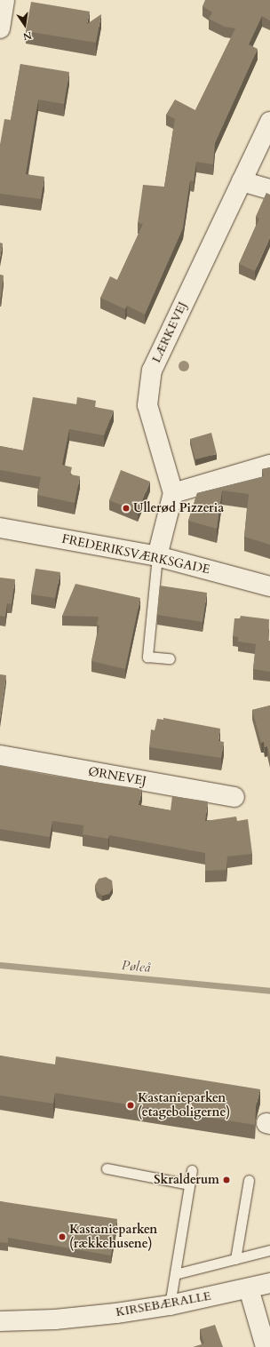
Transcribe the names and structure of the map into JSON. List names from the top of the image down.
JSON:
{
  "streets": {
    "street": [
      "LÆRKEVEJ",
      "FREDERIKSVÆRKSGADE",
      "ØRNEVEJ",
      "KIRSEBÆRALLE"
    ]
  },
  "water": ["Pøleå"],
  "places": [
    "Ullerød Pizzeria",
    "Kastanieparken (etageboligerne)",
    "Skralderum",
    "Kastanieparken (rækkehusene)"
  ],
  "north": "bottom"
}
